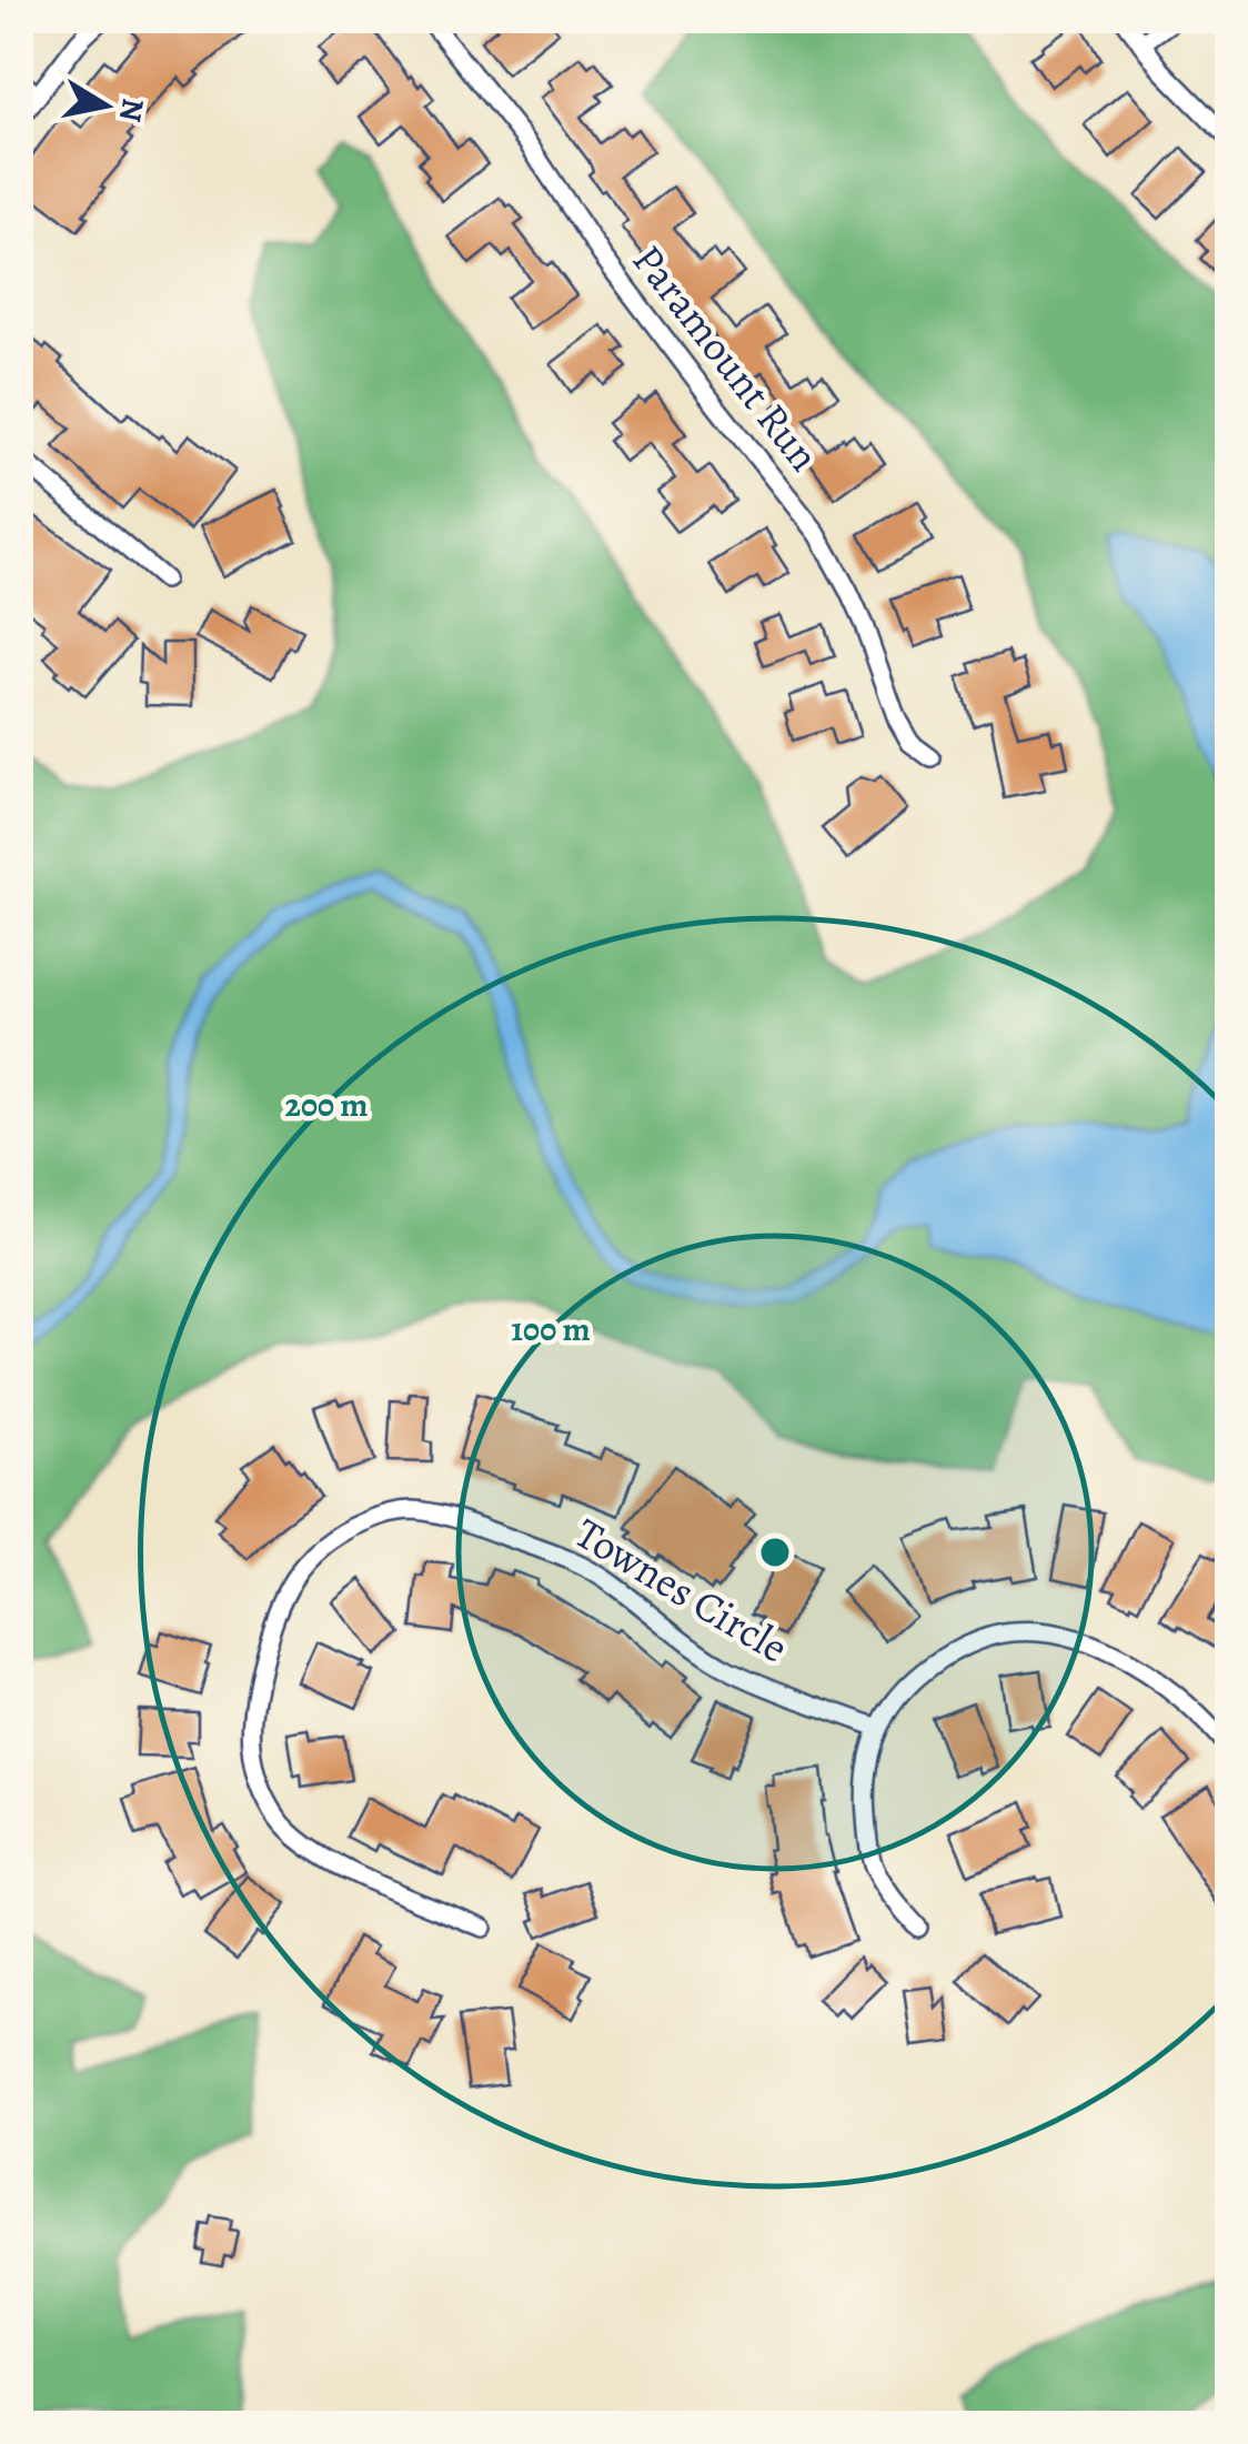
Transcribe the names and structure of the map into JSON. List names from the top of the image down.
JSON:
{
  "streets": {
    "street": ["Paramount Run", "Townes Circle"]
  },
  "north": "right",
  "rings": ["200 m", "100 m"]
}
